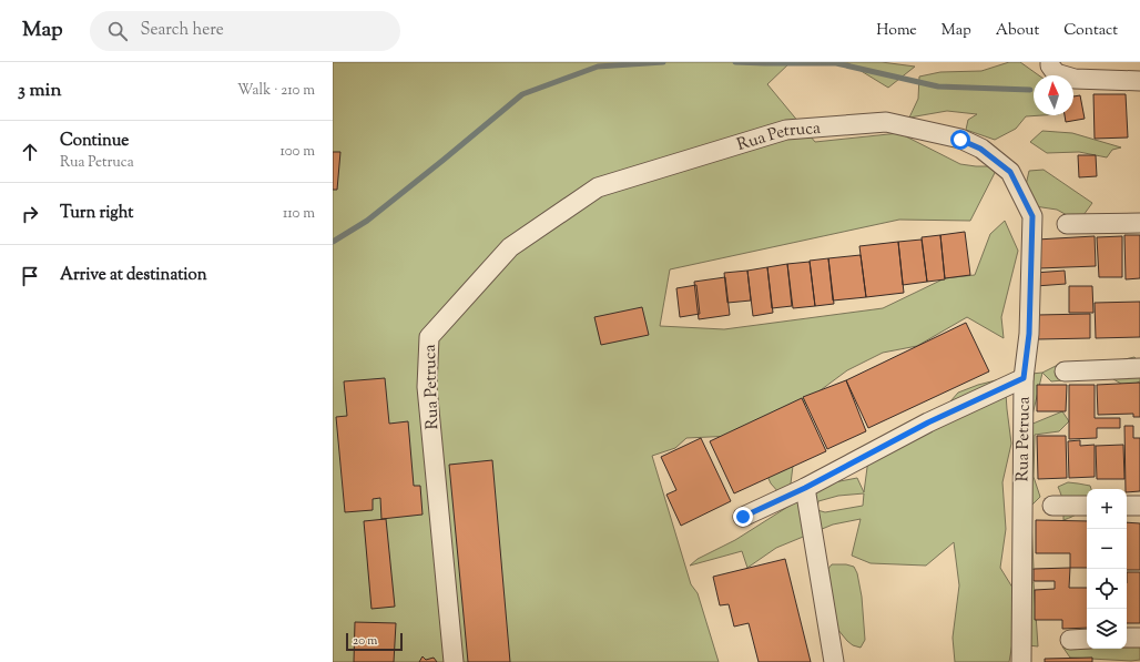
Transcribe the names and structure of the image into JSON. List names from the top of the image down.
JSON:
{
  "streets": {
    "street": ["Rua Petruca"]
  },
  "scale_bar": "20 m",
  "north": "top",
  "page": {
    "header": "Map",
    "search": "Search here",
    "nav": [
      "Home",
      "Map",
      "About",
      "Contact"
    ],
    "heading": ["3 min", "Walk · 210 m"],
    "list": [
      ["Continue", "Rua Petruca", "100 m"],
      ["Turn right", "110 m"],
      "Arrive at destination"
    ],
    "map_buttons": ["+", "−"],
    "scale": "20 m"
  }
}
